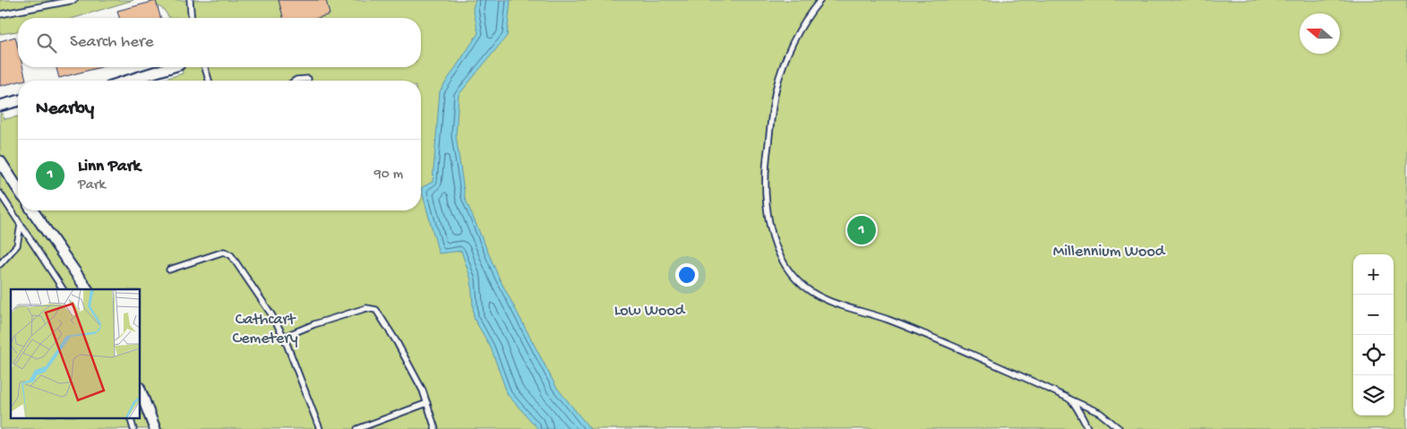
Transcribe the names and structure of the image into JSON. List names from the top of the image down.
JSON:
{
  "parks": ["Millennium Wood", "Low Wood", "Cathcart Cemetery"],
  "north": "left",
  "page": {
    "search": "Search here",
    "heading": "Nearby",
    "list": [
      {
        "mark": "1",
        "name": "Linn Park",
        "note": "Park",
        "value": "90 m"
      }
    ],
    "pins": "1",
    "map_buttons": ["+", "−"]
  }
}
